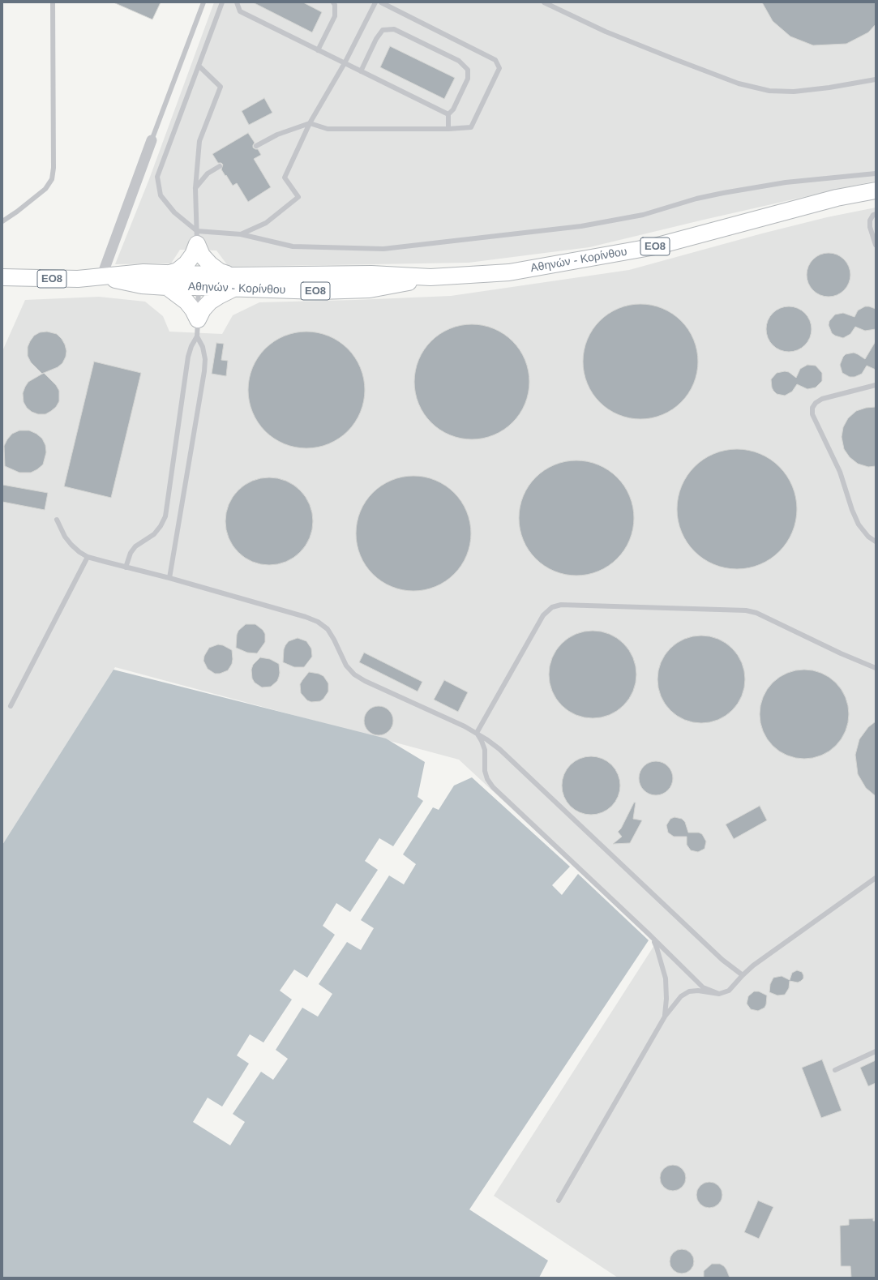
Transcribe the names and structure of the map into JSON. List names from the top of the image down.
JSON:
{
  "streets": {
    "main road": ["ΕΟ8", "Αθηνών - Κορίνθου"]
  }
}
